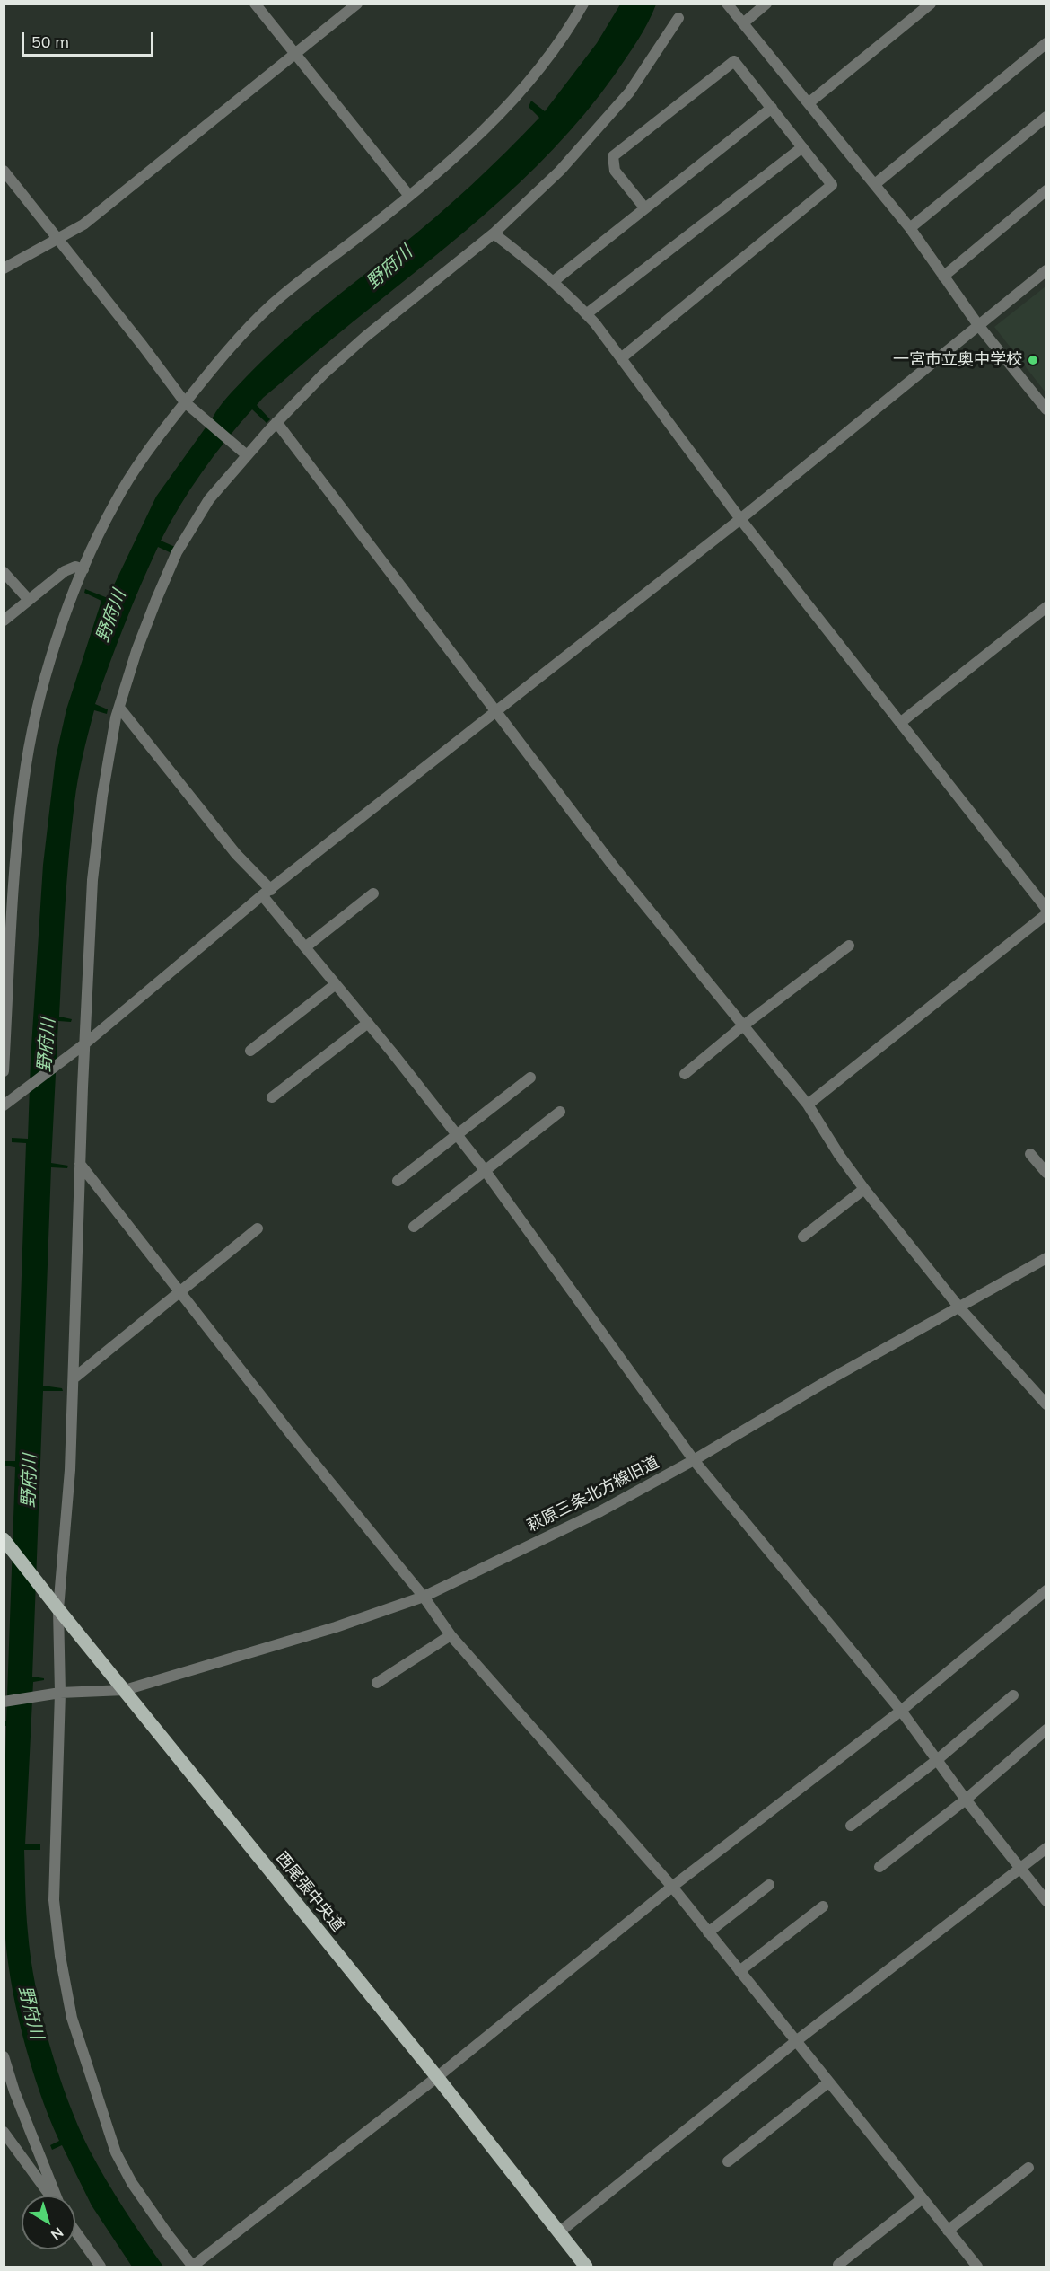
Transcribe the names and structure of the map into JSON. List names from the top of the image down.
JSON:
{
  "streets": {
    "main road": ["西尾張中央道"],
    "street": ["萩原三条北方線旧道"]
  },
  "crossings": [
    ["萩原三条北方線旧道", "西尾張中央道"]
  ],
  "water": ["野府川"],
  "places": ["一宮市立奥中学校"],
  "scale_bar": "50 m",
  "north": "bottom right"
}
